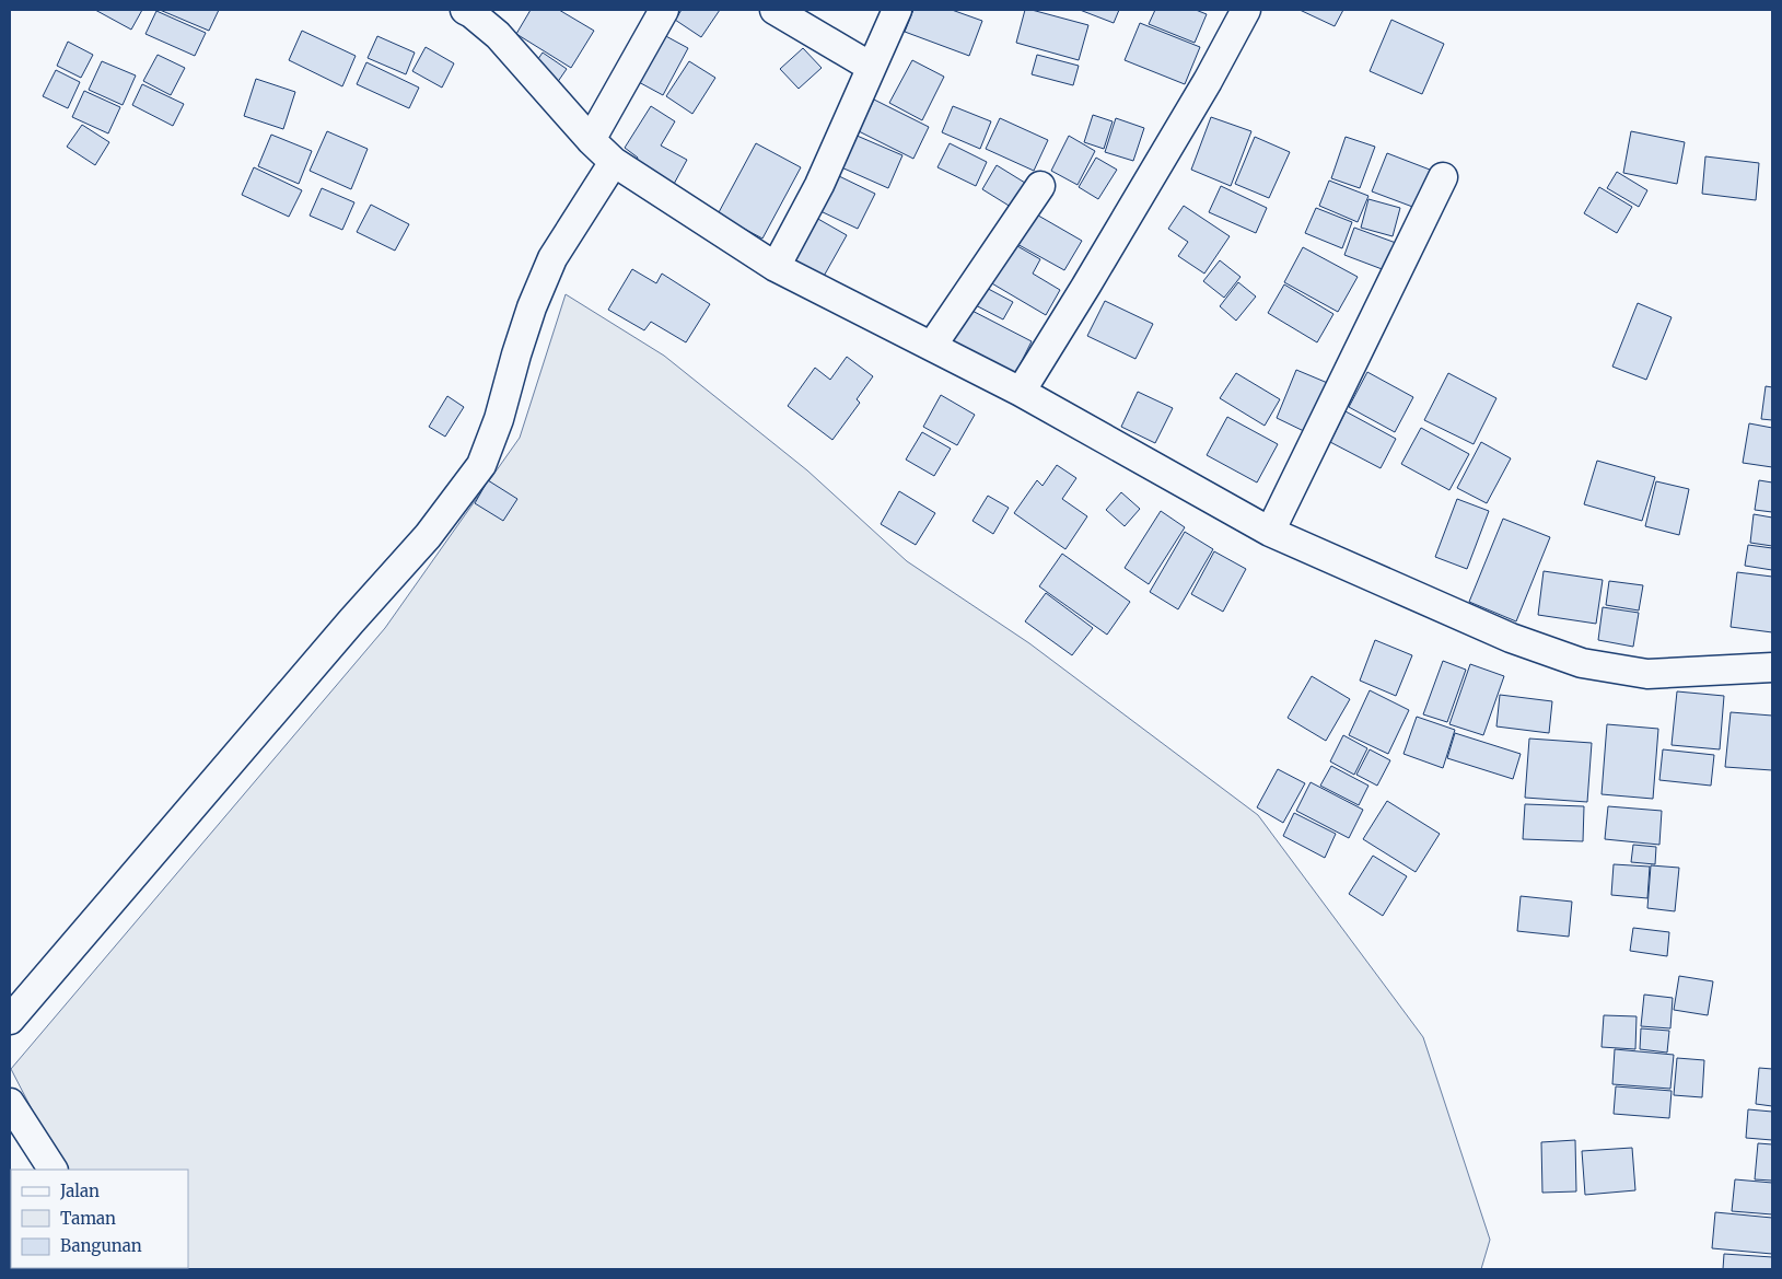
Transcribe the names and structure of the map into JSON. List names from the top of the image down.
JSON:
{
  "legend": ["Jalan", "Taman", "Bangunan"]
}
